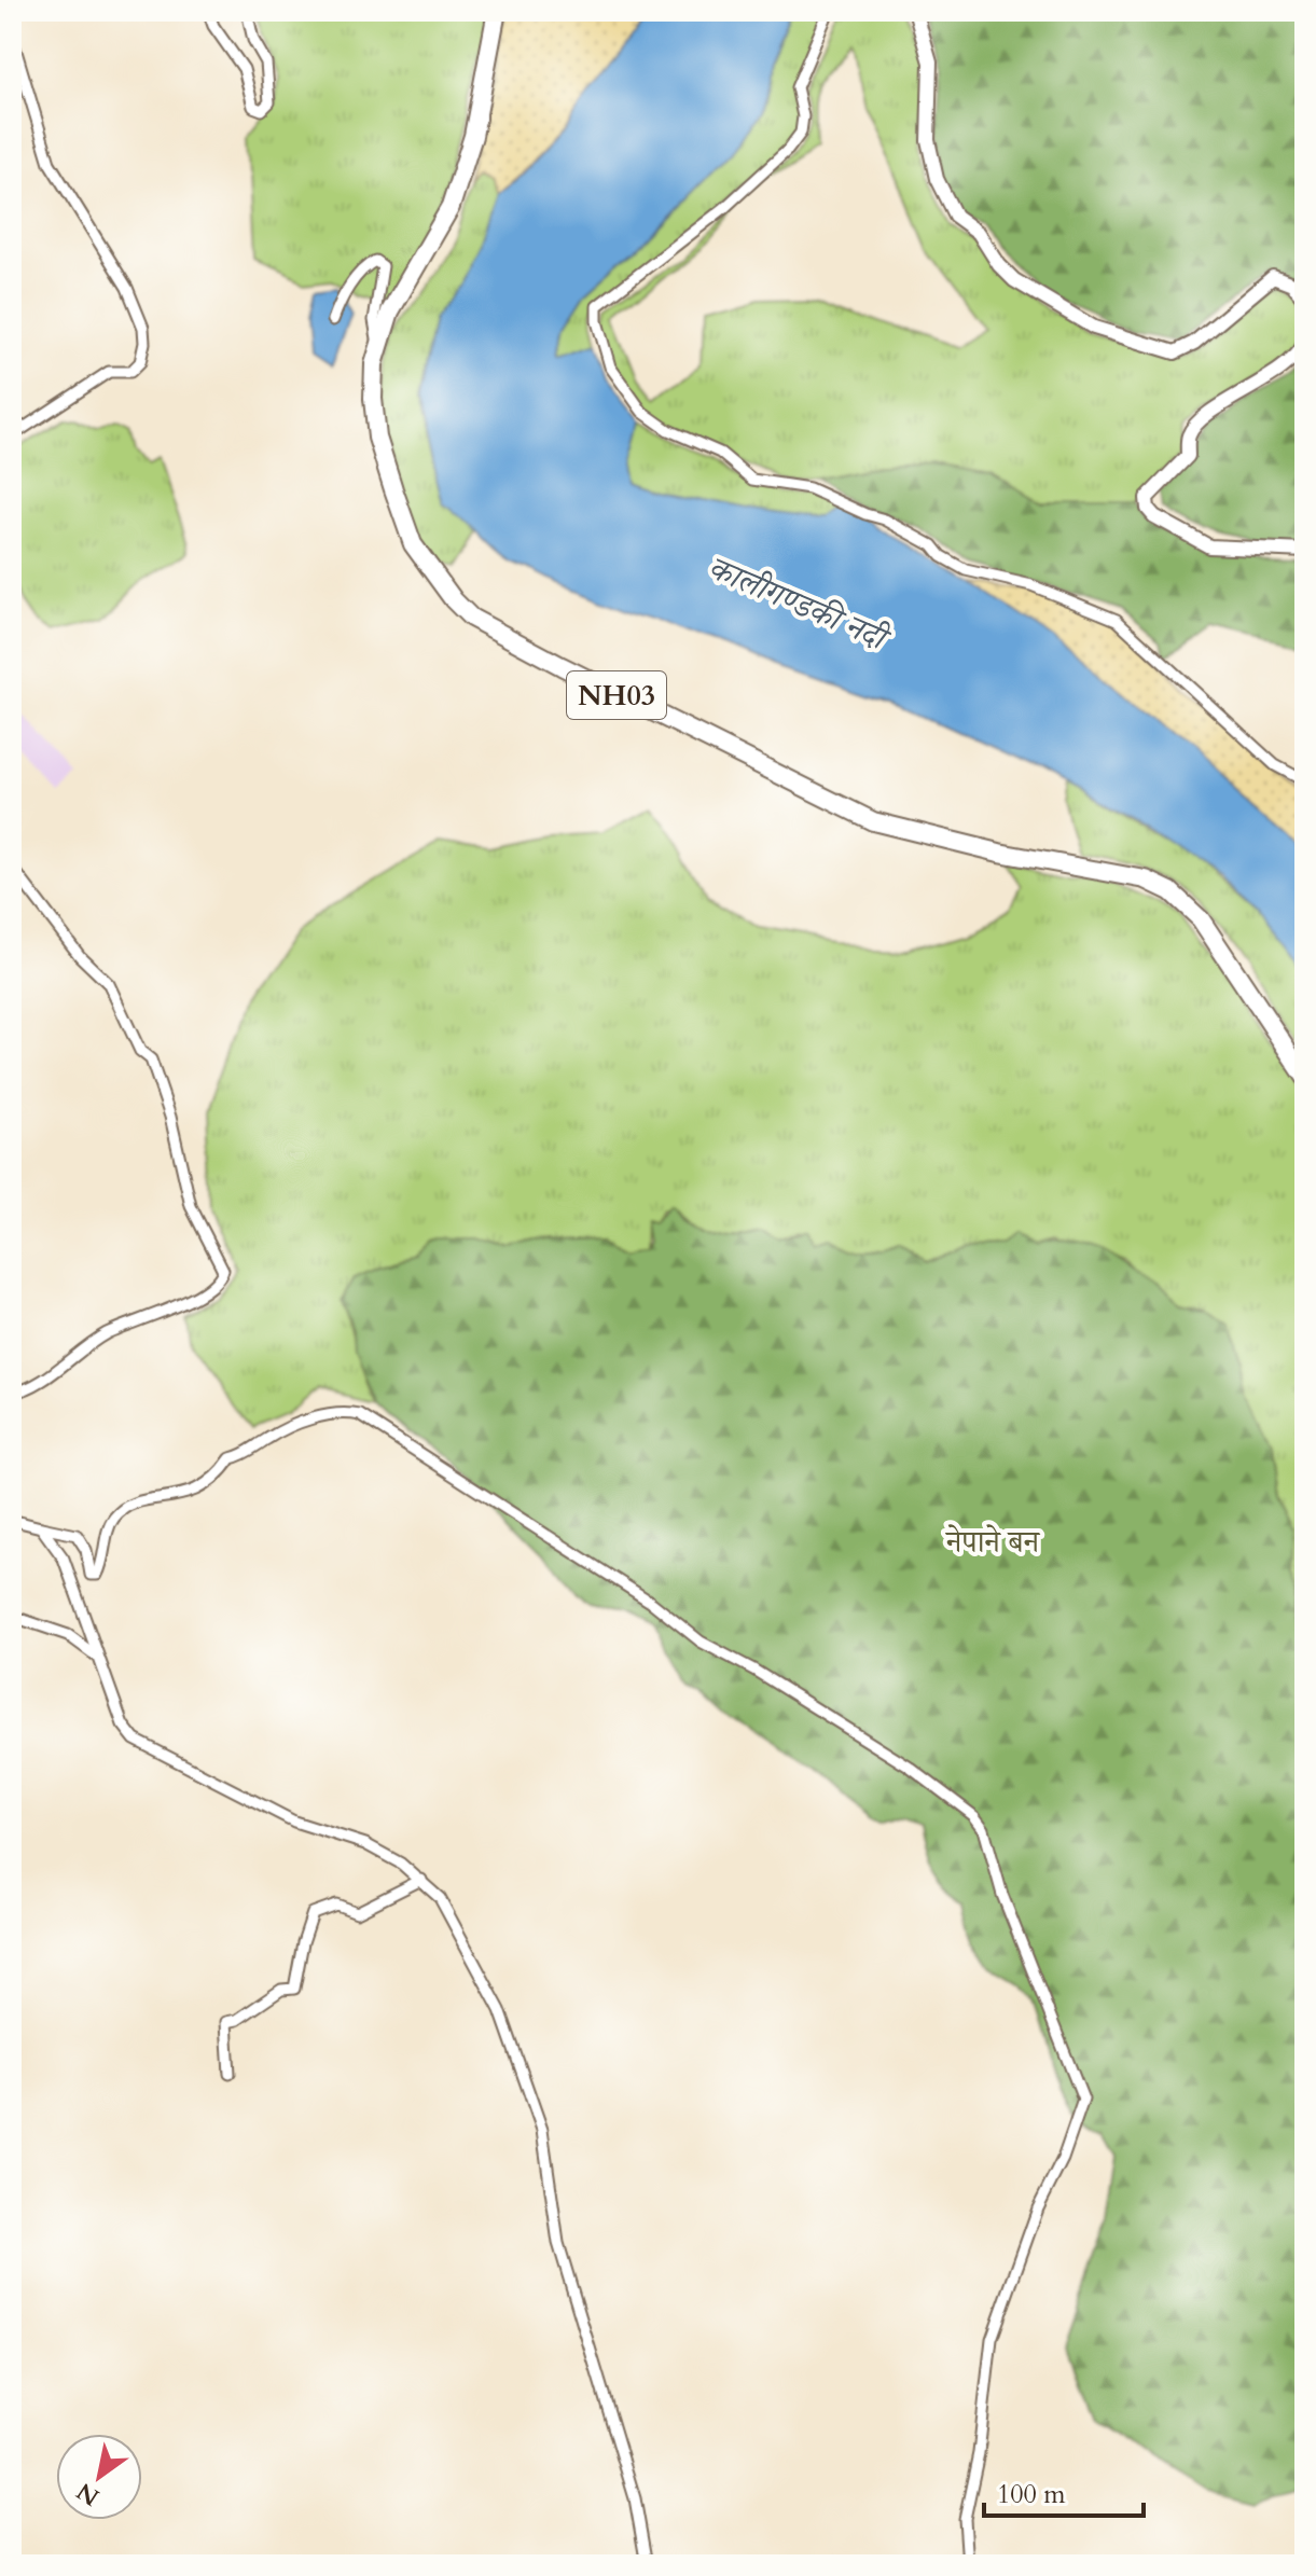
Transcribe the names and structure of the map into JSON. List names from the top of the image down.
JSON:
{
  "streets": {
    "highway": ["NH03"]
  },
  "water": ["कालीगण्डकी नदी"],
  "parks": ["नेपाने बन"],
  "scale_bar": "100 m",
  "north": "bottom left"
}
